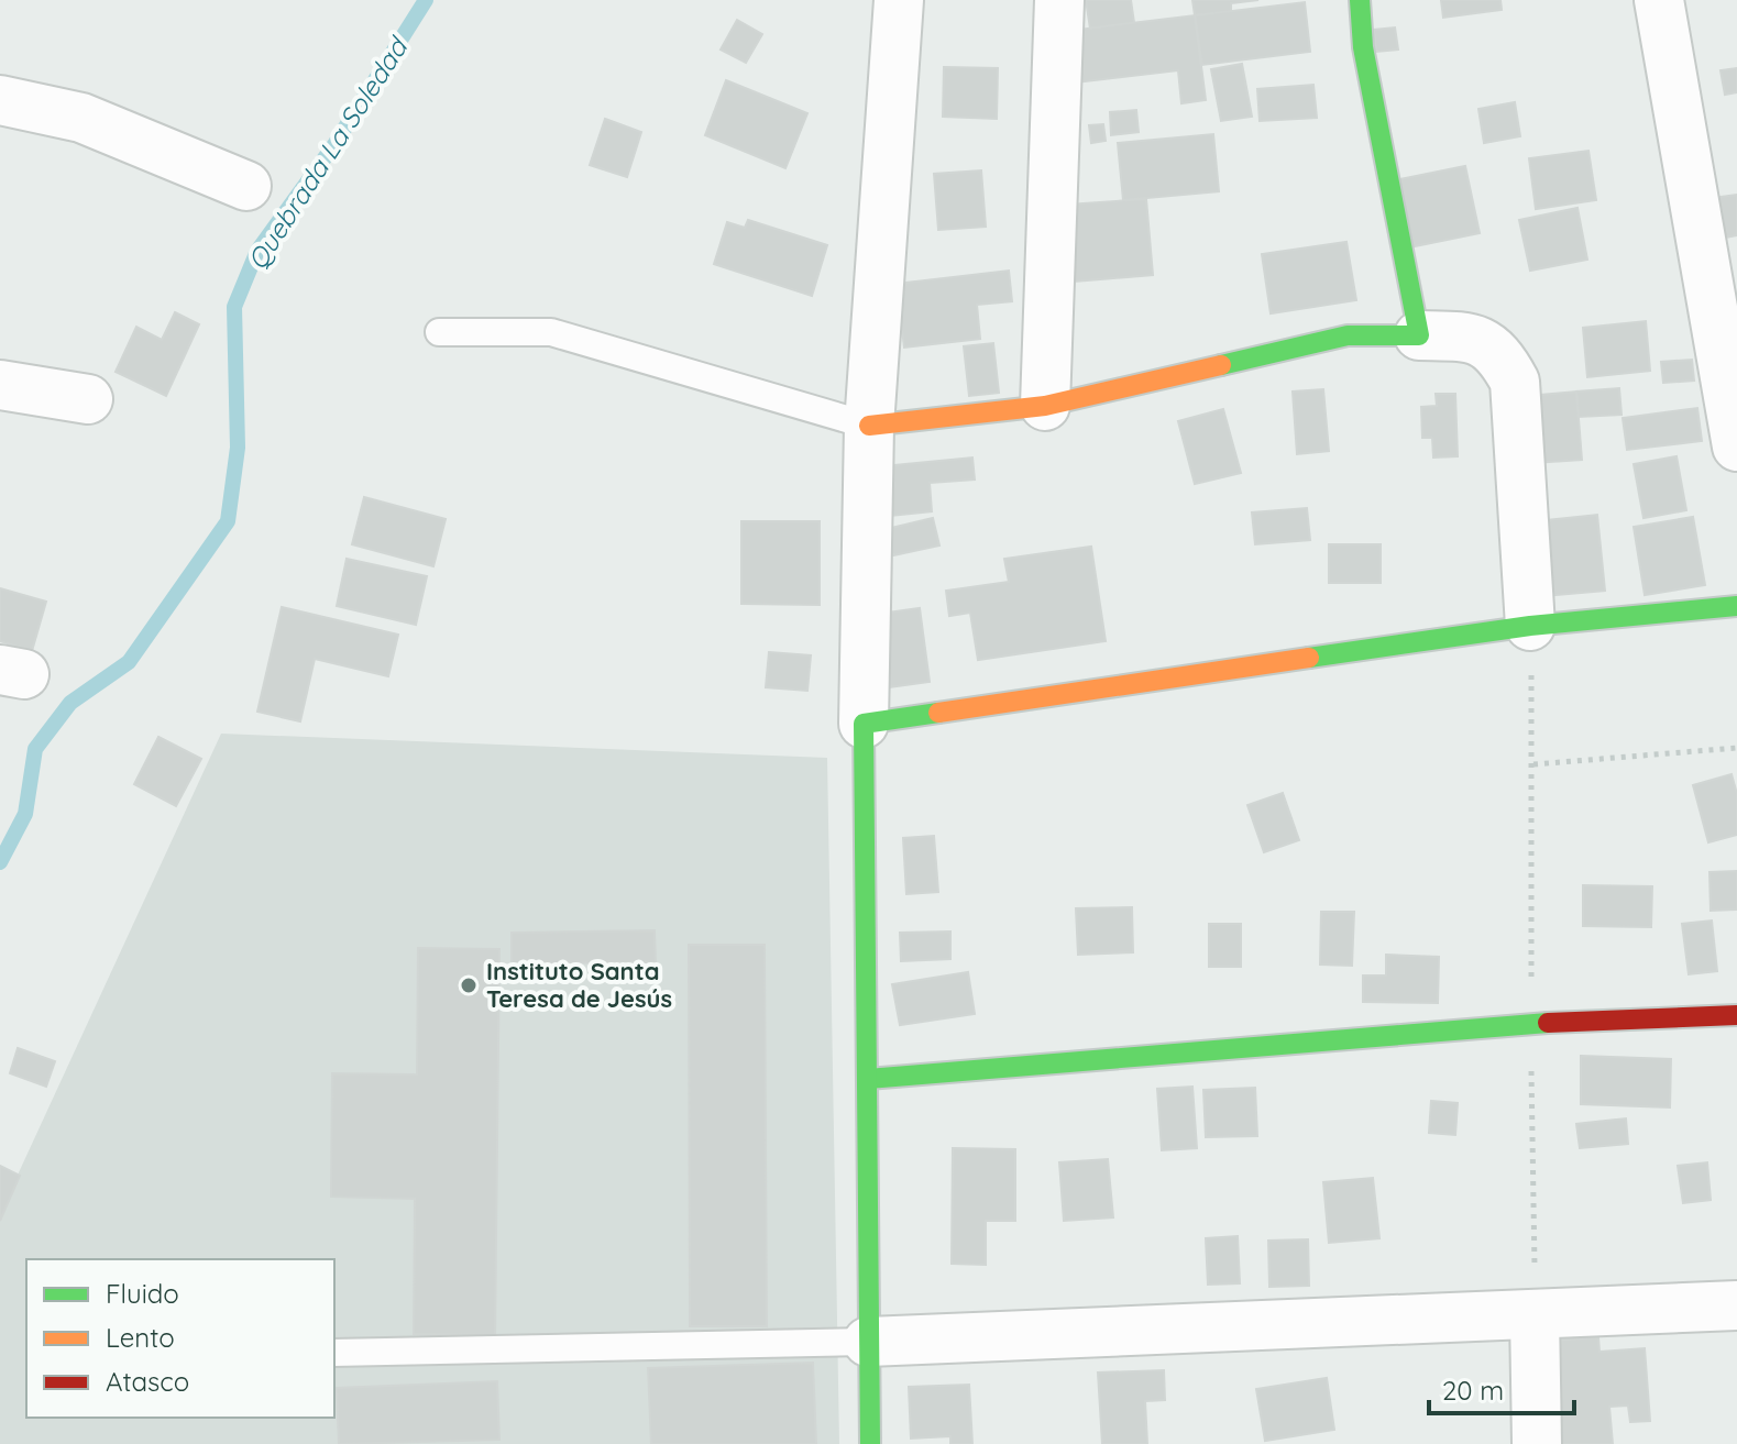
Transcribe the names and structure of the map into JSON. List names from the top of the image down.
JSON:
{
  "water": ["Quebrada La Soledad"],
  "places": ["Instituto Santa Teresa de Jesús"],
  "legend": ["Fluido", "Lento", "Atasco"],
  "scale_bar": "20 m"
}
